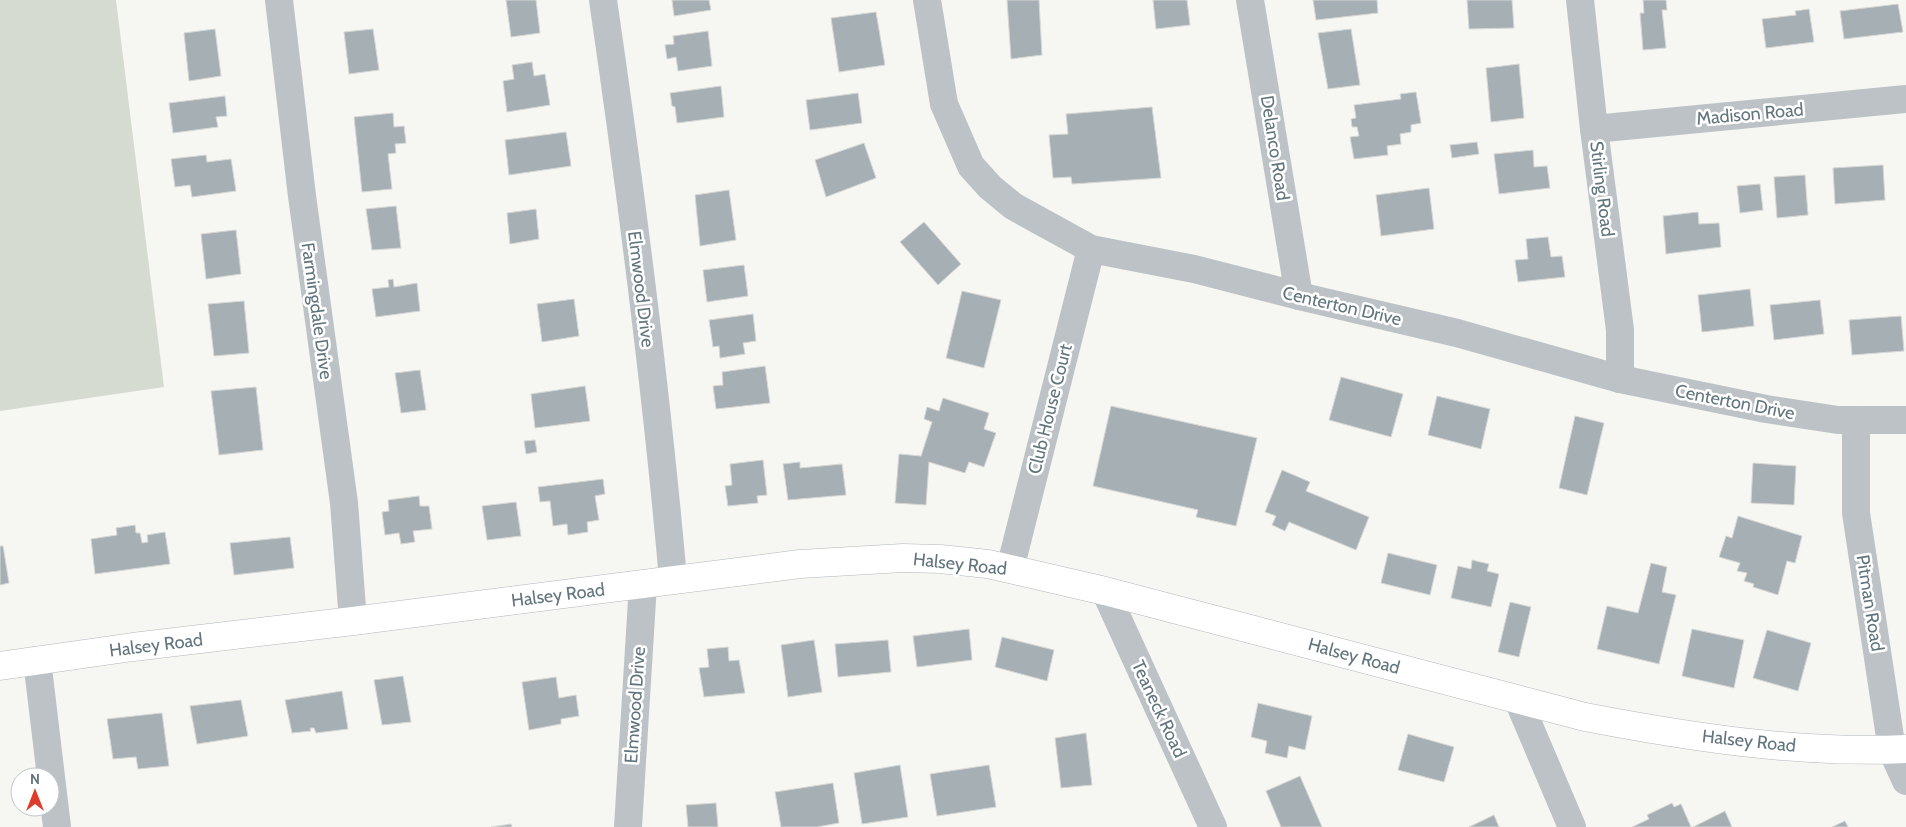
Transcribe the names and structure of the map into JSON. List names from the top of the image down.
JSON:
{
  "streets": {
    "street": [
      "Madison Road",
      "Delanco Road",
      "Stirling Road",
      "Elmwood Drive",
      "Centerton Drive",
      "Farmingdale Drive",
      "Club House Court",
      "Halsey Road",
      "Pitman Road",
      "Teaneck Road"
    ]
  },
  "crossings": [
    ["Madison Road", "Stirling Road"],
    ["Delanco Road", "Centerton Drive"],
    ["Stirling Road", "Centerton Drive"],
    ["Elmwood Drive", "Halsey Road"],
    ["Centerton Drive", "Club House Court"],
    ["Centerton Drive", "Pitman Road"],
    ["Farmingdale Drive", "Halsey Road"],
    ["Club House Court", "Halsey Road"],
    ["Halsey Road", "Pitman Road"],
    ["Halsey Road", "Teaneck Road"]
  ],
  "north": "top"
}
